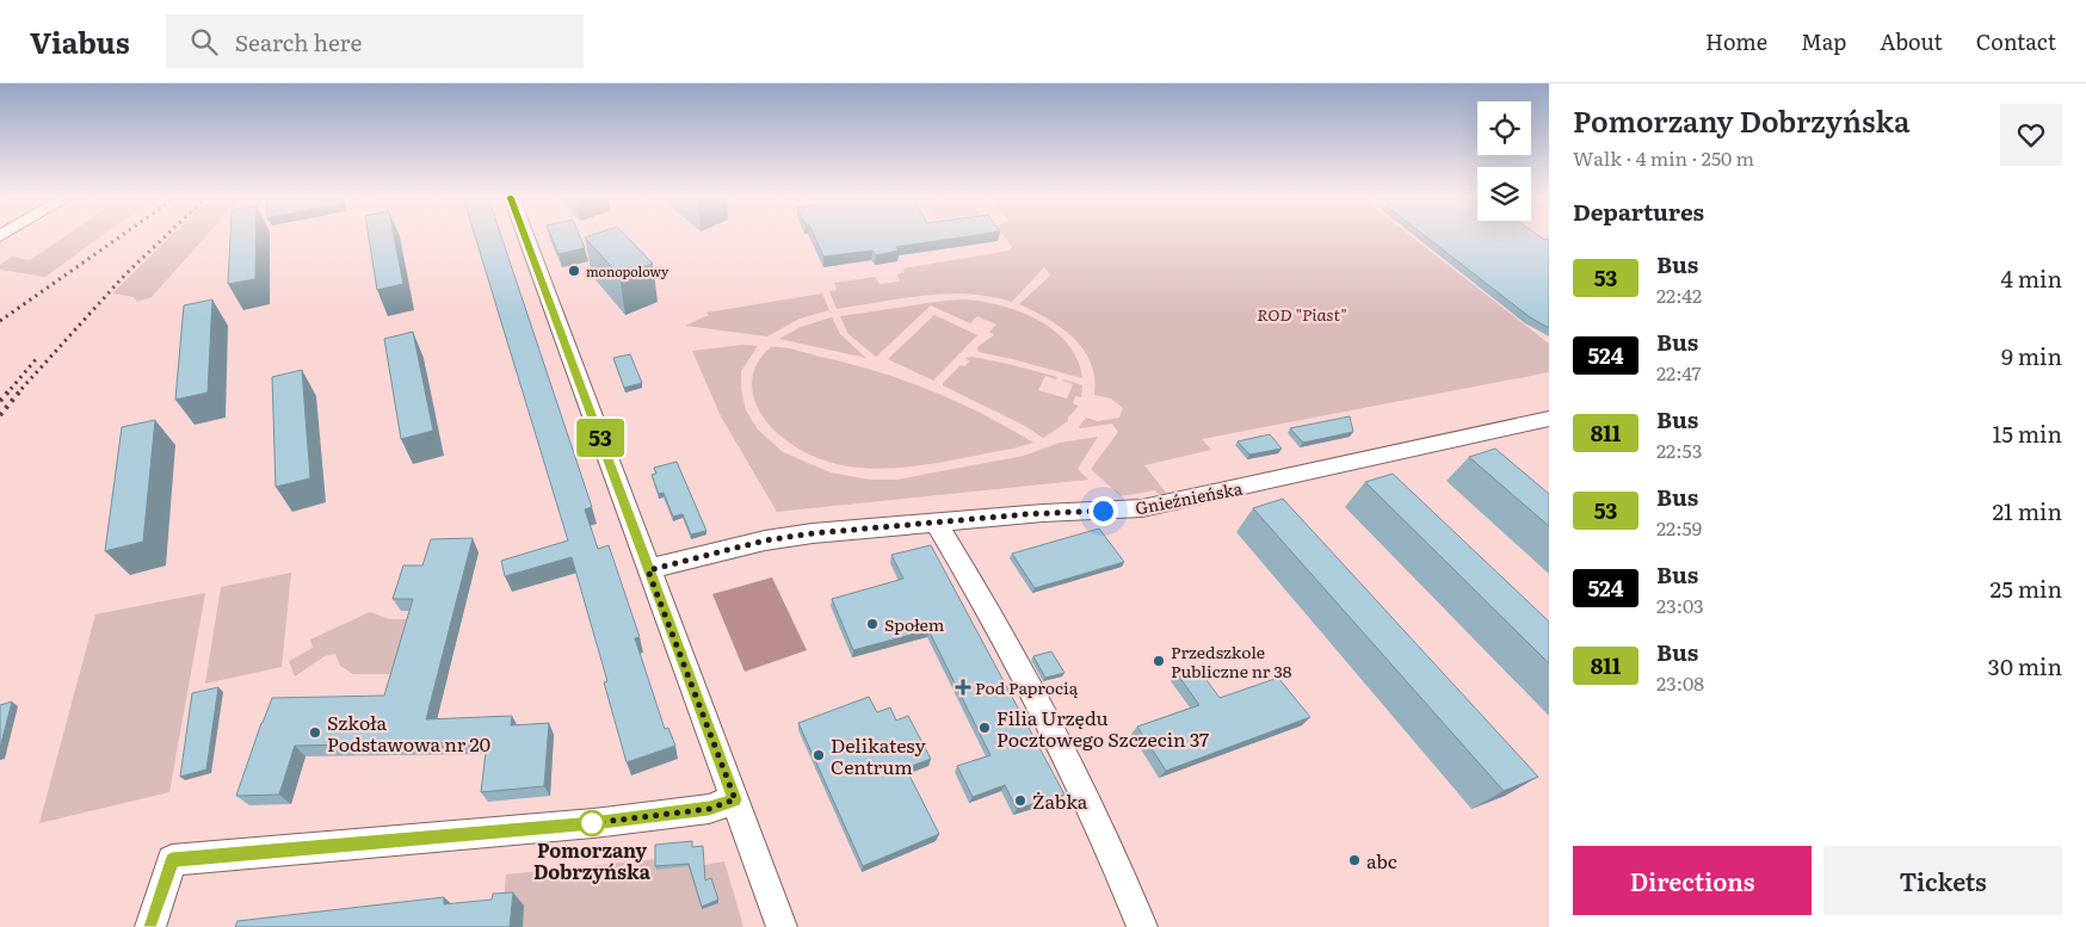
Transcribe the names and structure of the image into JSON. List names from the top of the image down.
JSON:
{
  "streets": {
    "street": ["Gnieźnieńska"]
  },
  "parks": ["ROD \"Piast\""],
  "places": {
    "other": [
      "monopolowy",
      "Społem",
      "Przedszkole Publiczne nr 38",
      "Filia Urzędu Pocztowego Szczecin 37",
      "Szkoła Podstawowa nr 20",
      "Delikatesy Centrum",
      "Żabka",
      "Pomorzany Dobrzyńska",
      "abc"
    ],
    "health": ["Pod Paprocią"]
  },
  "lines": ["bus line 53"],
  "page": {
    "header": "Viabus",
    "search": "Search here",
    "nav": [
      "Home",
      "Map",
      "About",
      "Contact"
    ],
    "on_map": "53",
    "heading": [
      ["Pomorzany Dobrzyńska", "Walk · 4 min · 250 m"],
      "Departures"
    ],
    "list": [
      {
        "mark": "53",
        "name": "Bus",
        "note": "22:42",
        "value": "4 min"
      },
      {
        "mark": "524",
        "name": "Bus",
        "note": "22:47",
        "value": "9 min"
      },
      {
        "mark": "811",
        "name": "Bus",
        "note": "22:53",
        "value": "15 min"
      },
      {
        "mark": "53",
        "name": "Bus",
        "note": "22:59",
        "value": "21 min"
      },
      {
        "mark": "524",
        "name": "Bus",
        "note": "23:03",
        "value": "25 min"
      },
      {
        "mark": "811",
        "name": "Bus",
        "note": "23:08",
        "value": "30 min"
      }
    ],
    "buttons": ["Directions", "Tickets"]
  }
}
